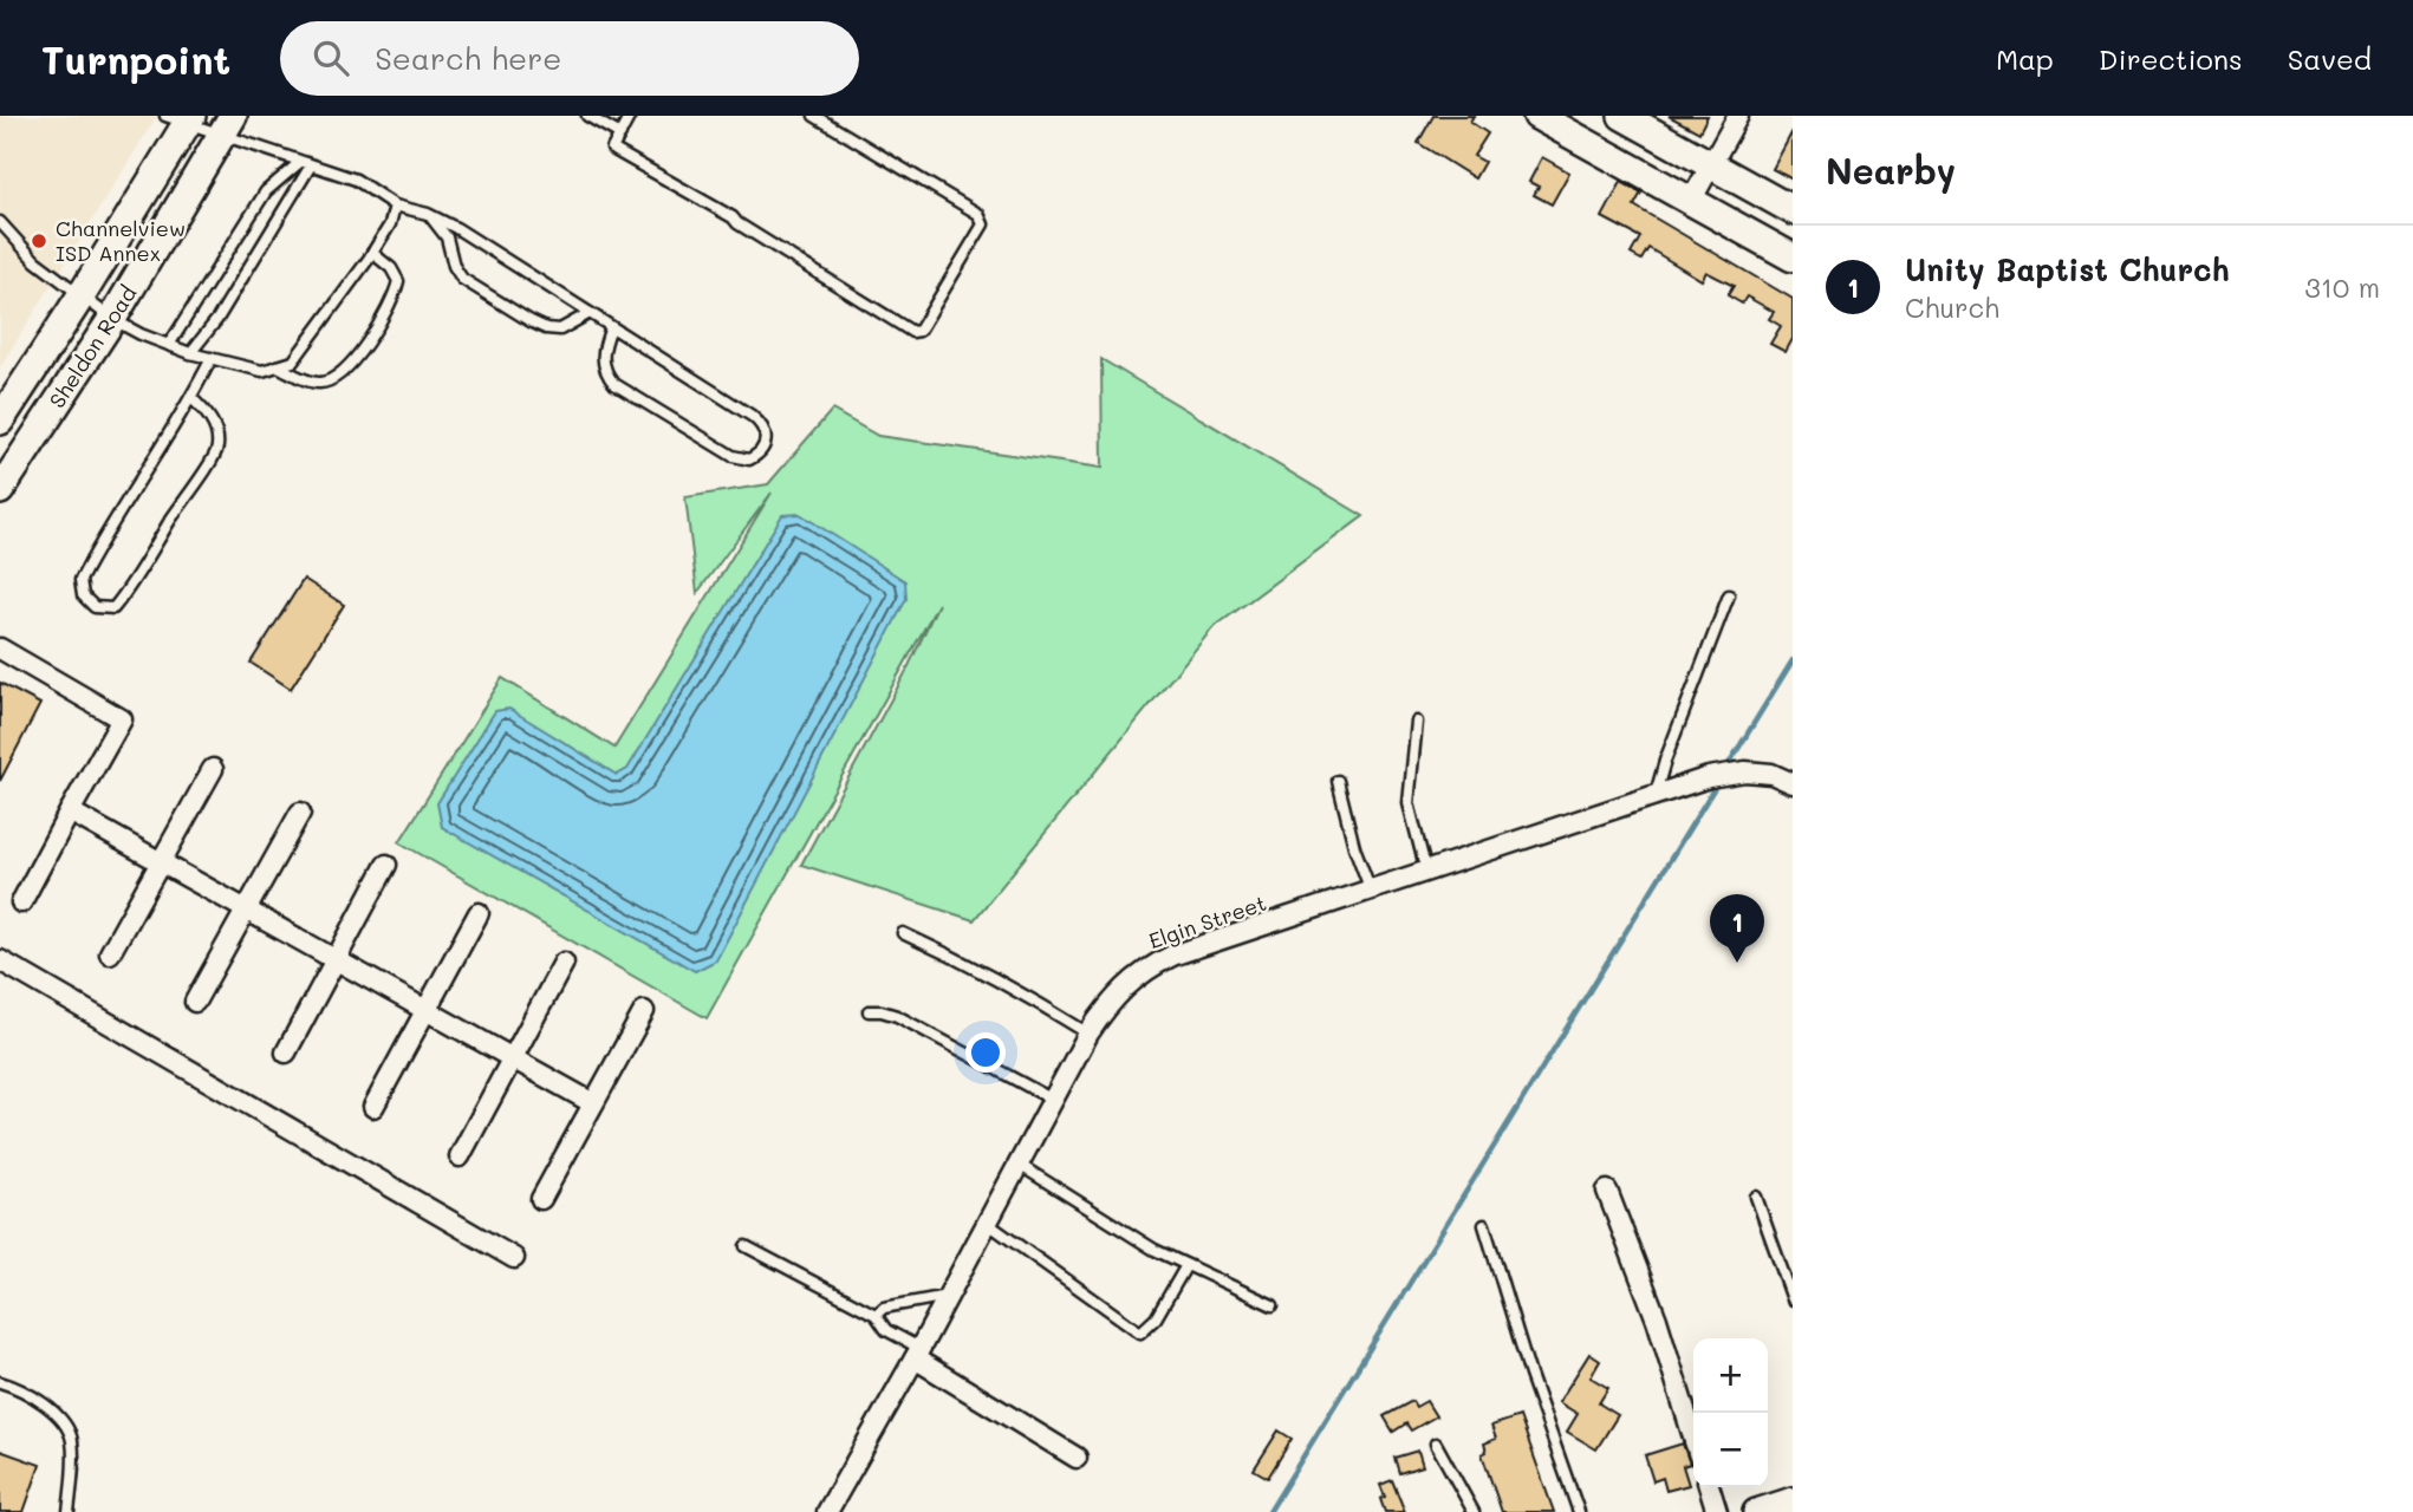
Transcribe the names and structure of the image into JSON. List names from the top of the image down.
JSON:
{
  "streets": {
    "main road": ["Sheldon Road"],
    "street": ["Elgin Street"]
  },
  "places": ["Channelview ISD Annex"],
  "page": {
    "header": "Turnpoint",
    "search": "Search here",
    "nav": ["Map", "Directions", "Saved"],
    "heading": "Nearby",
    "list": [
      {
        "mark": "1",
        "name": "Unity Baptist Church",
        "note": "Church",
        "value": "310 m"
      }
    ],
    "pins": "1",
    "map_buttons": ["+", "−"]
  }
}
